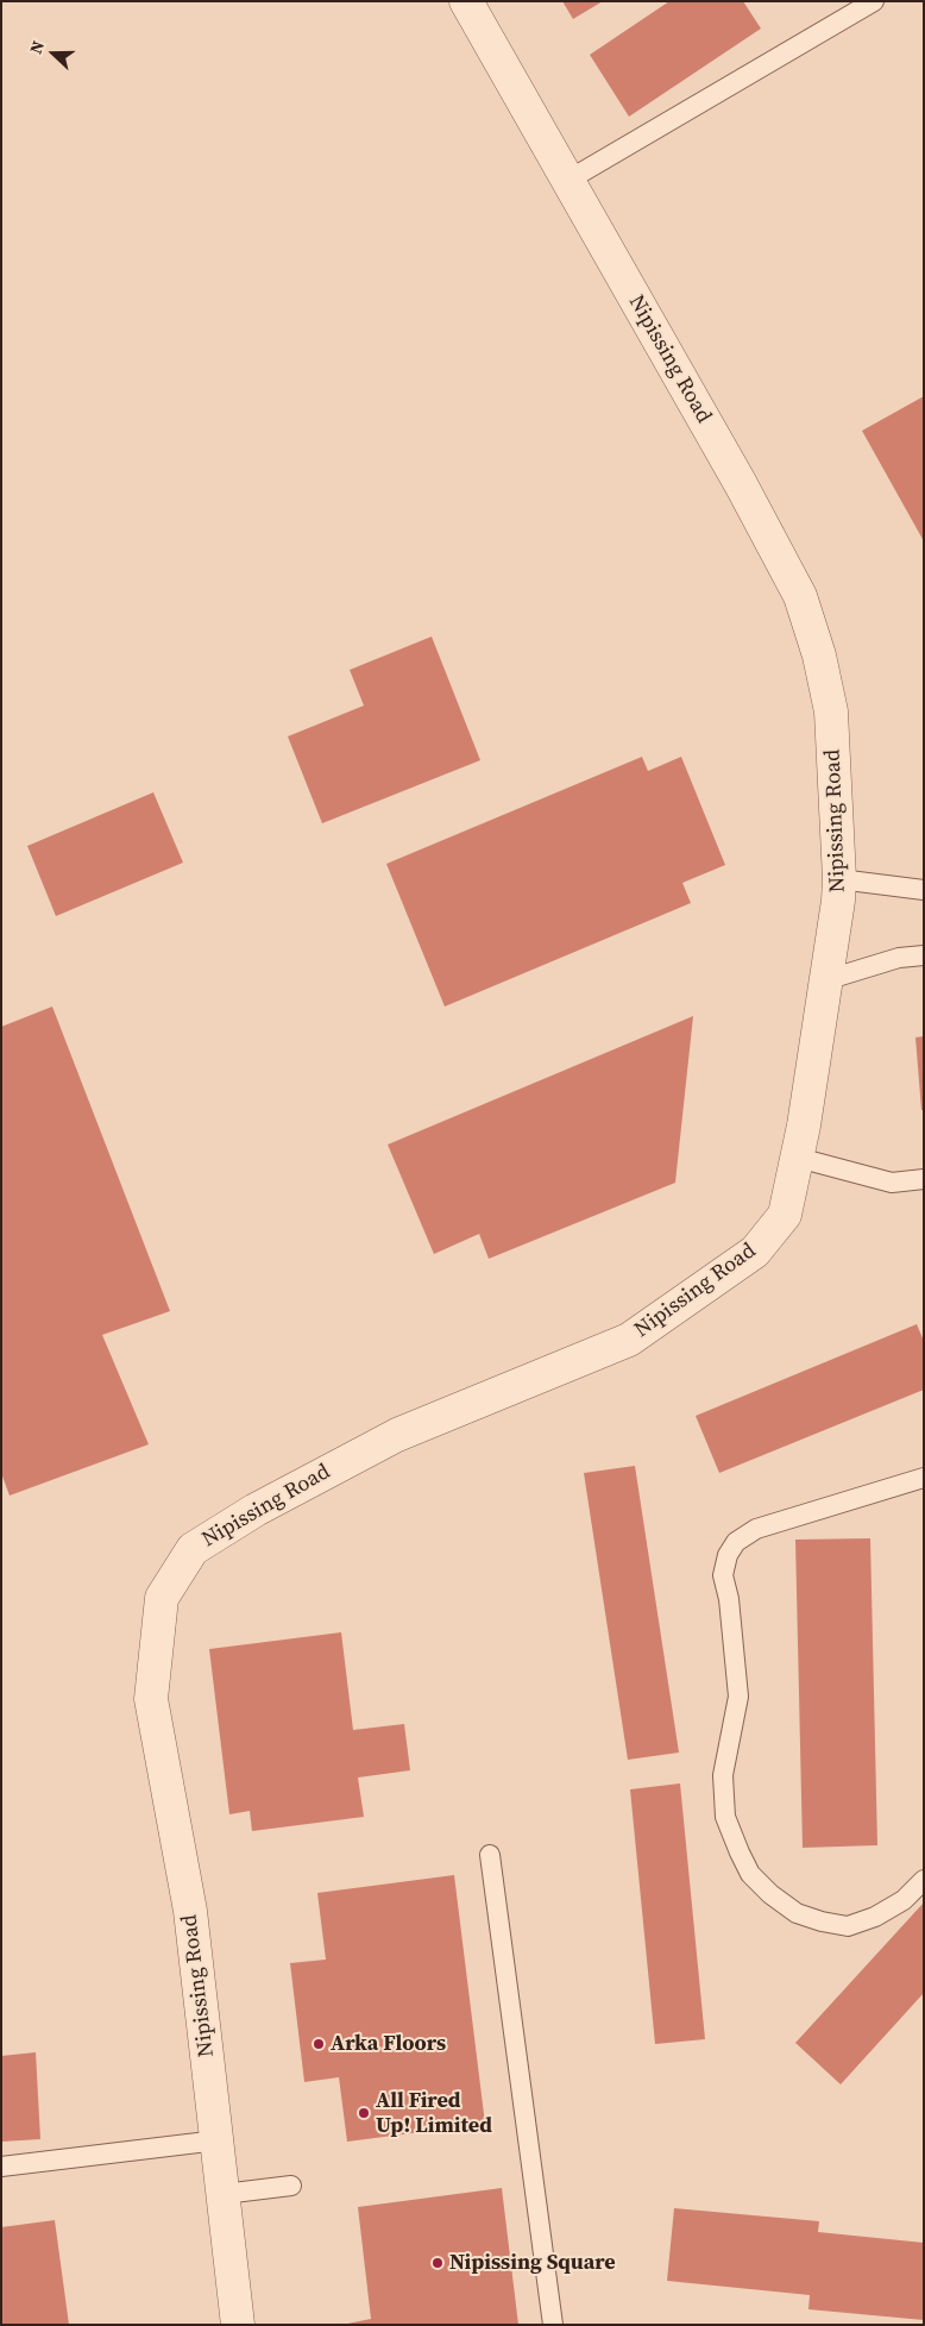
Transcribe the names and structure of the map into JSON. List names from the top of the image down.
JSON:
{
  "streets": {
    "street": ["Nipissing Road"]
  },
  "places": ["Arka Floors", "All Fired Up! Limited", "Nipissing Square"],
  "north": "left"
}
